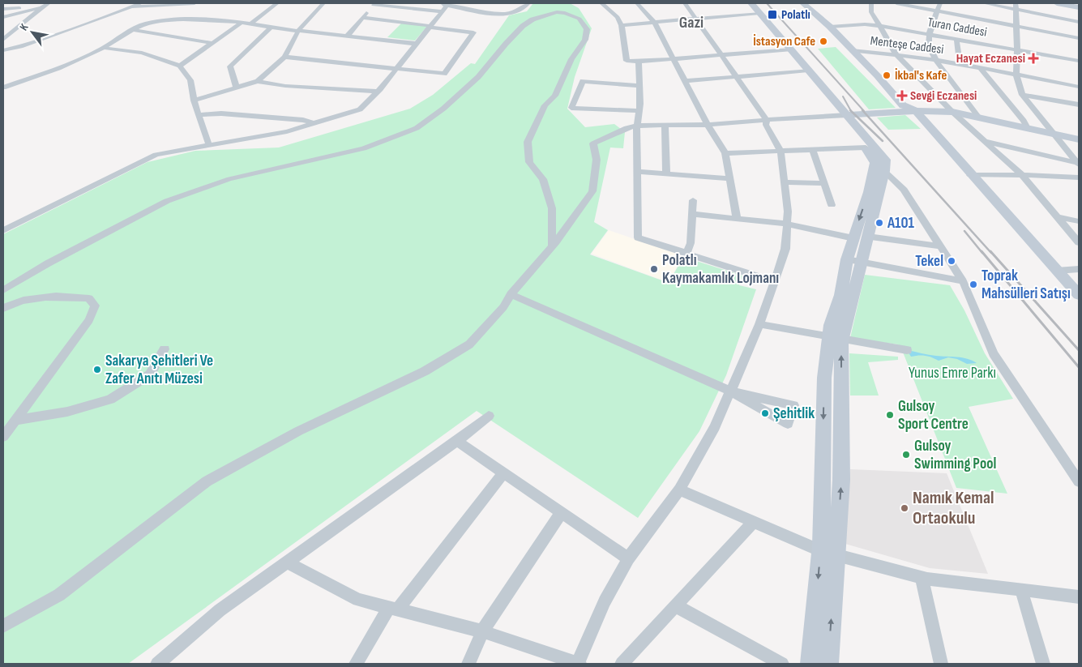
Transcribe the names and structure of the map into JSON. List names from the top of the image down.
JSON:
{
  "streets": {
    "street": ["Turan Caddesi", "Menteşe Caddesi"]
  },
  "districts": ["Gazi"],
  "parks": ["Yunus Emre Parkı"],
  "places": {
    "transit": ["Polatlı"],
    "other": [
      "İstasyon Cafe",
      "İkbal's Kafe",
      "A101",
      "Tekel",
      "Polatlı Kaymakamlık Lojmanı",
      "Toprak Mahsülleri Satışı",
      "Sakarya Şehitleri Ve Zafer Anıtı Müzesi",
      "Şehitlik",
      "Gulsoy Sport Centre",
      "Gulsoy Swimming Pool",
      "Namık Kemal Ortaokulu"
    ],
    "health": ["Hayat Eczanesi", "Sevgi Eczanesi"]
  },
  "north": "top left"
}
